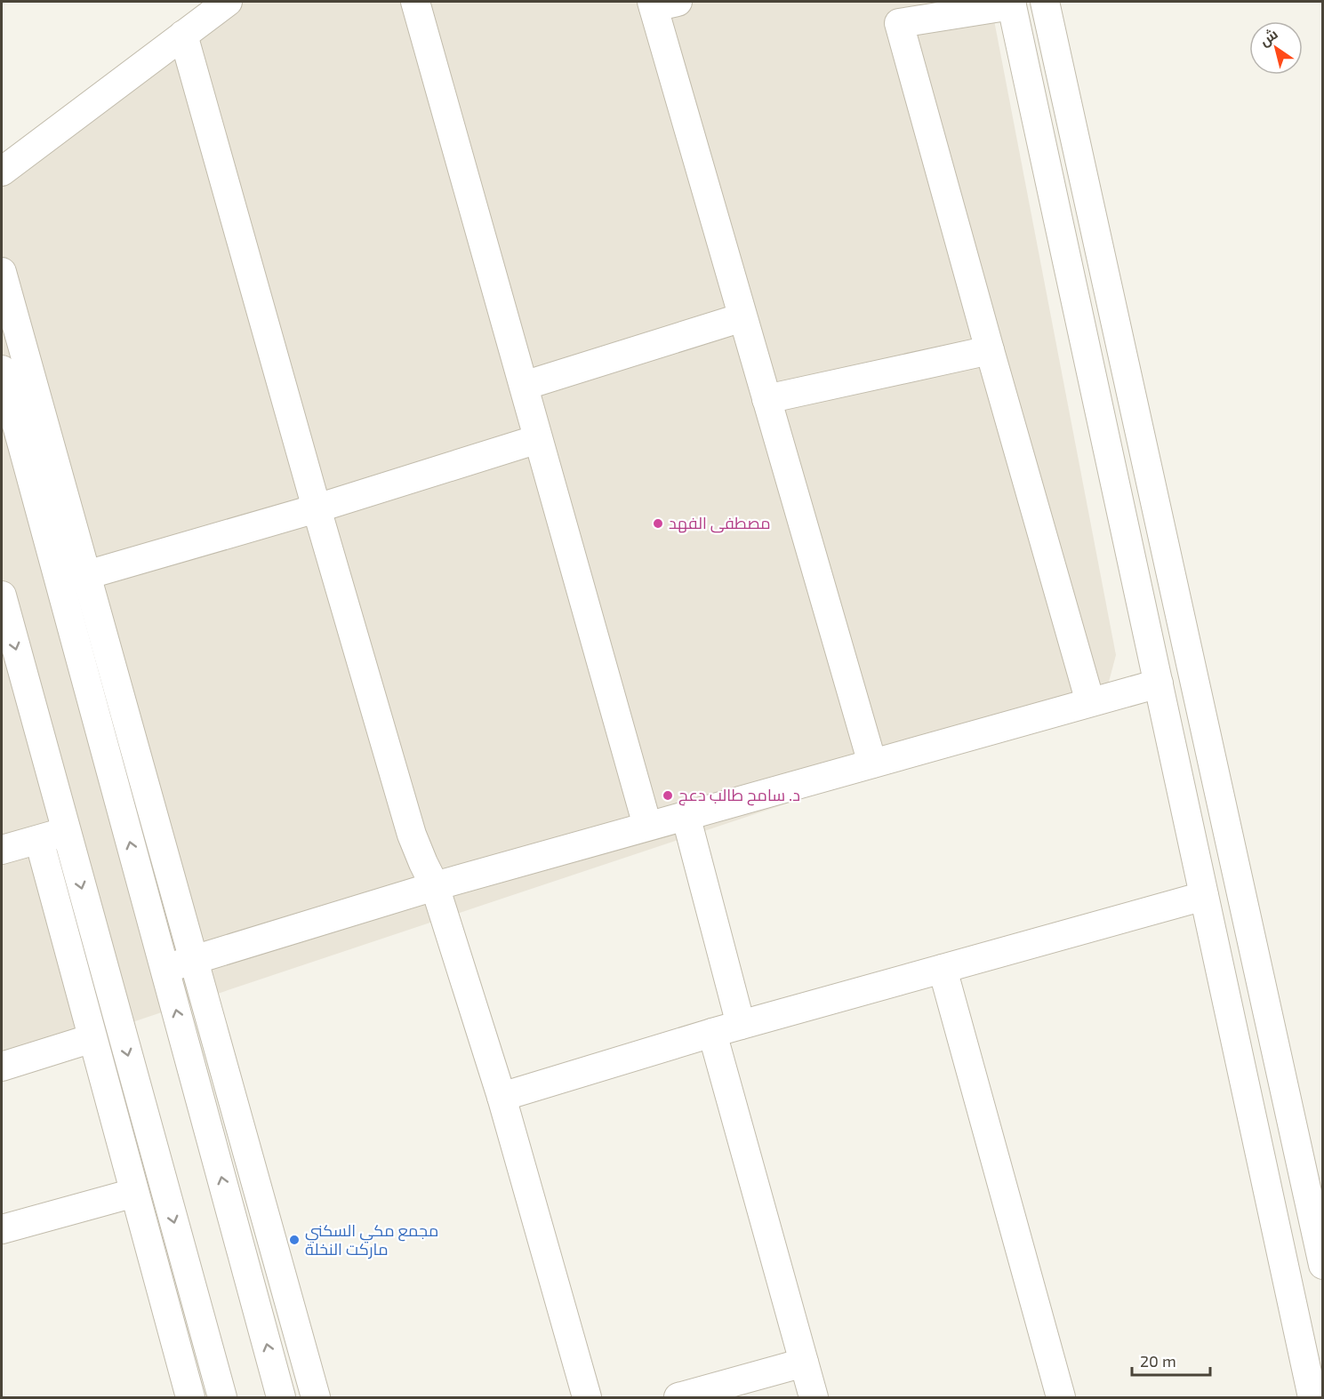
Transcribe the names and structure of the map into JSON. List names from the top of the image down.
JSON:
{
  "places": ["مصطفى الفهد", "د. سامح طالب دعج", "مجمع مكي السكني ماركت النخلة"],
  "scale_bar": "20 m",
  "north": "top left"
}
